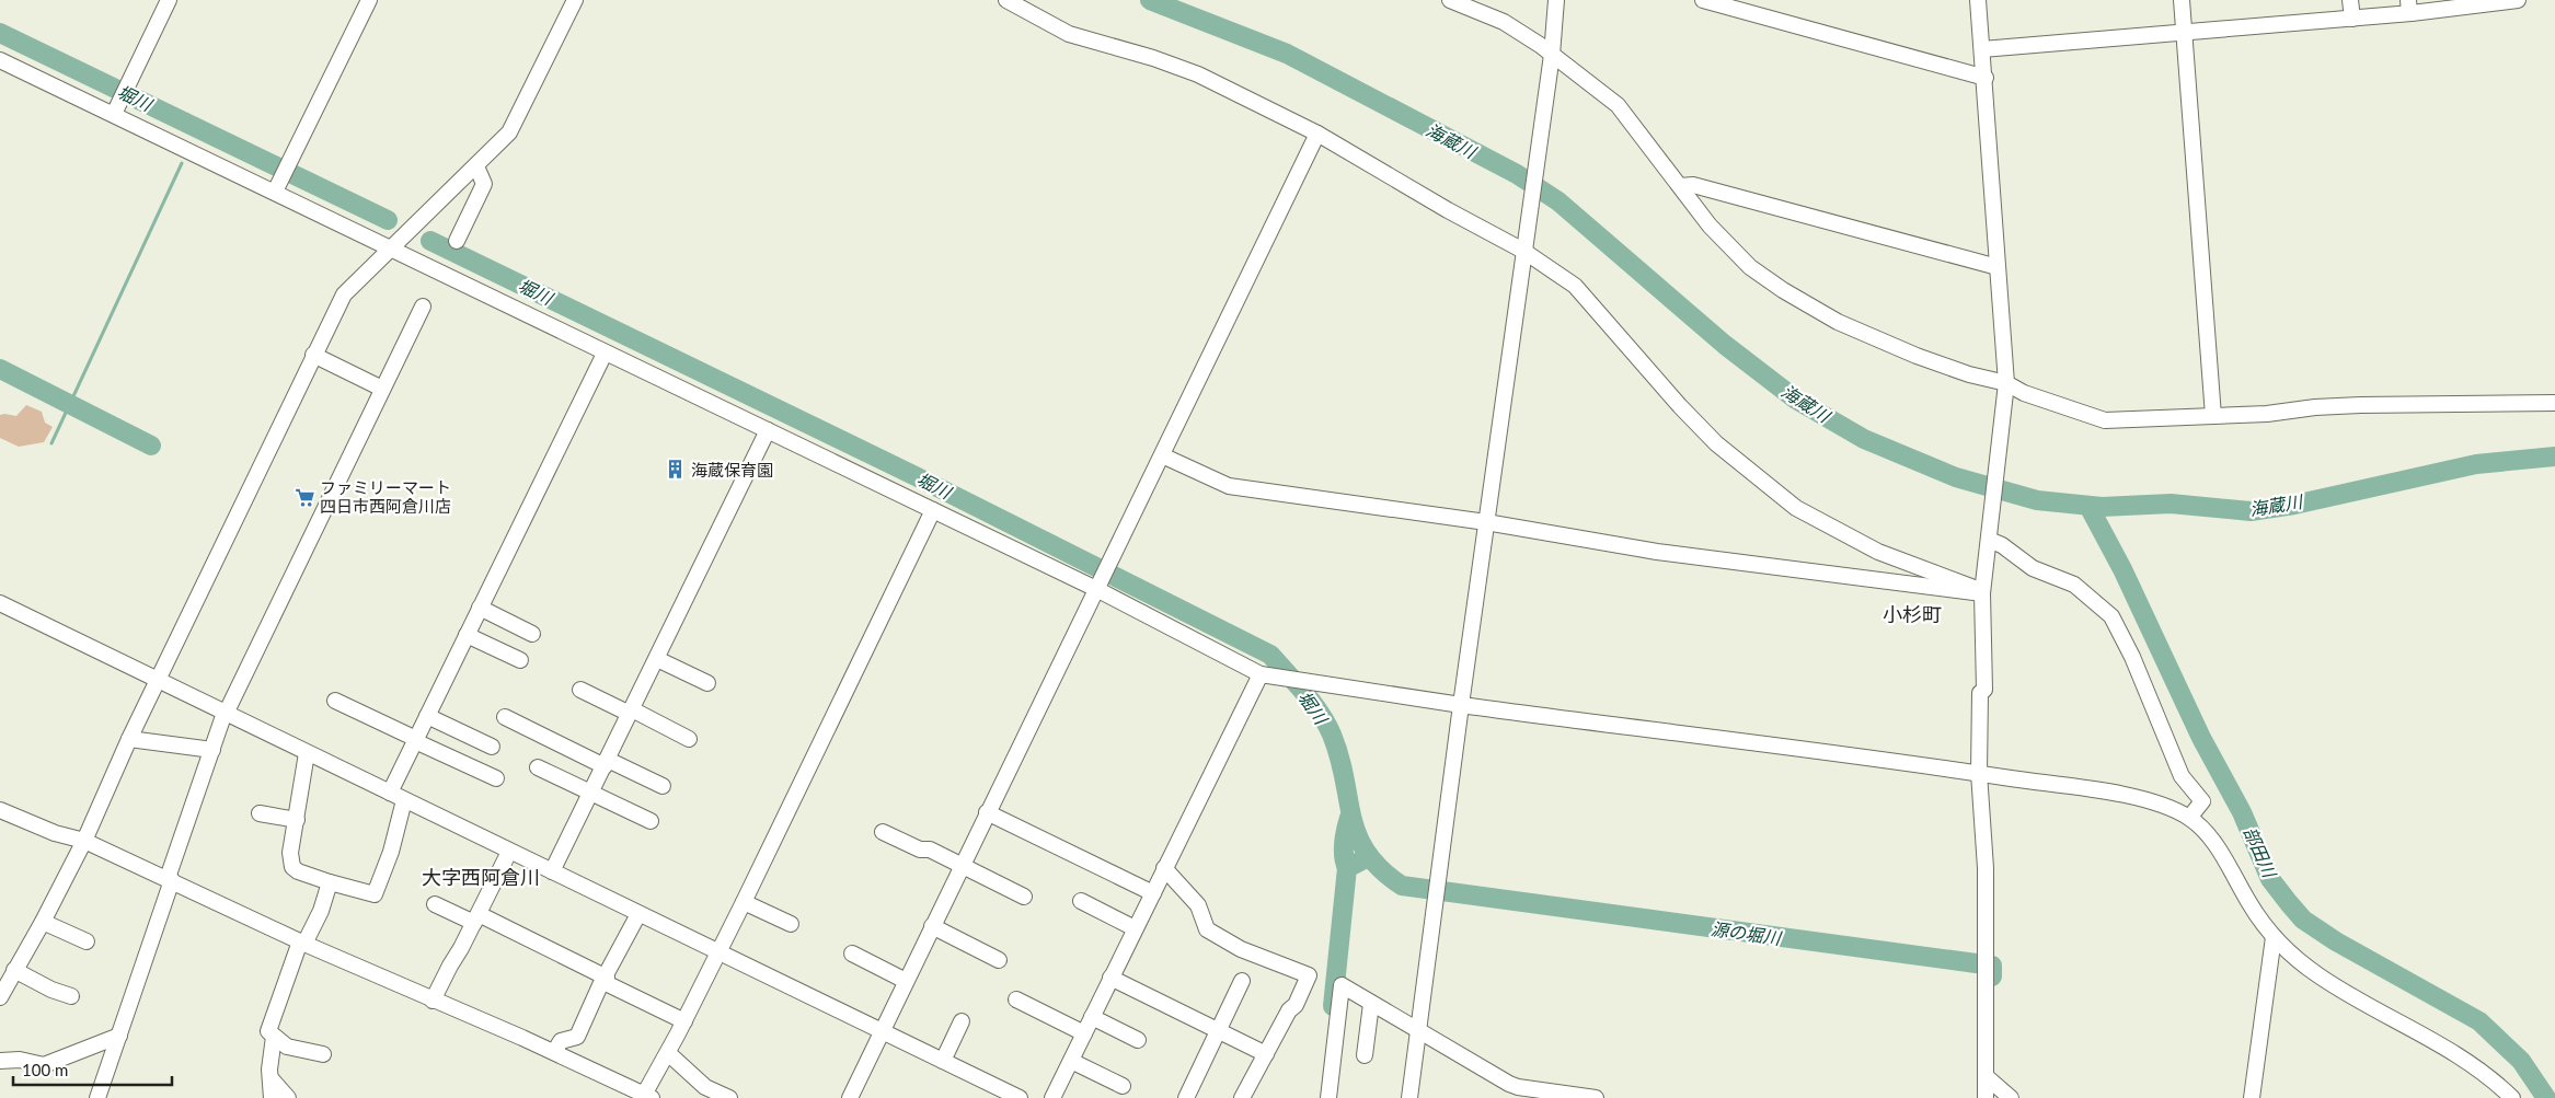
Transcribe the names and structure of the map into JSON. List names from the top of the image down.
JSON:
{
  "districts": ["小杉町", "大字西阿倉川"],
  "water": [
    "堀川",
    "海蔵川",
    "部田川",
    "源の堀川"
  ],
  "places": {
    "building": ["海蔵保育園"],
    "supermarket": ["ファミリーマート 四日市西阿倉川店"]
  },
  "scale_bar": "100 m"
}
